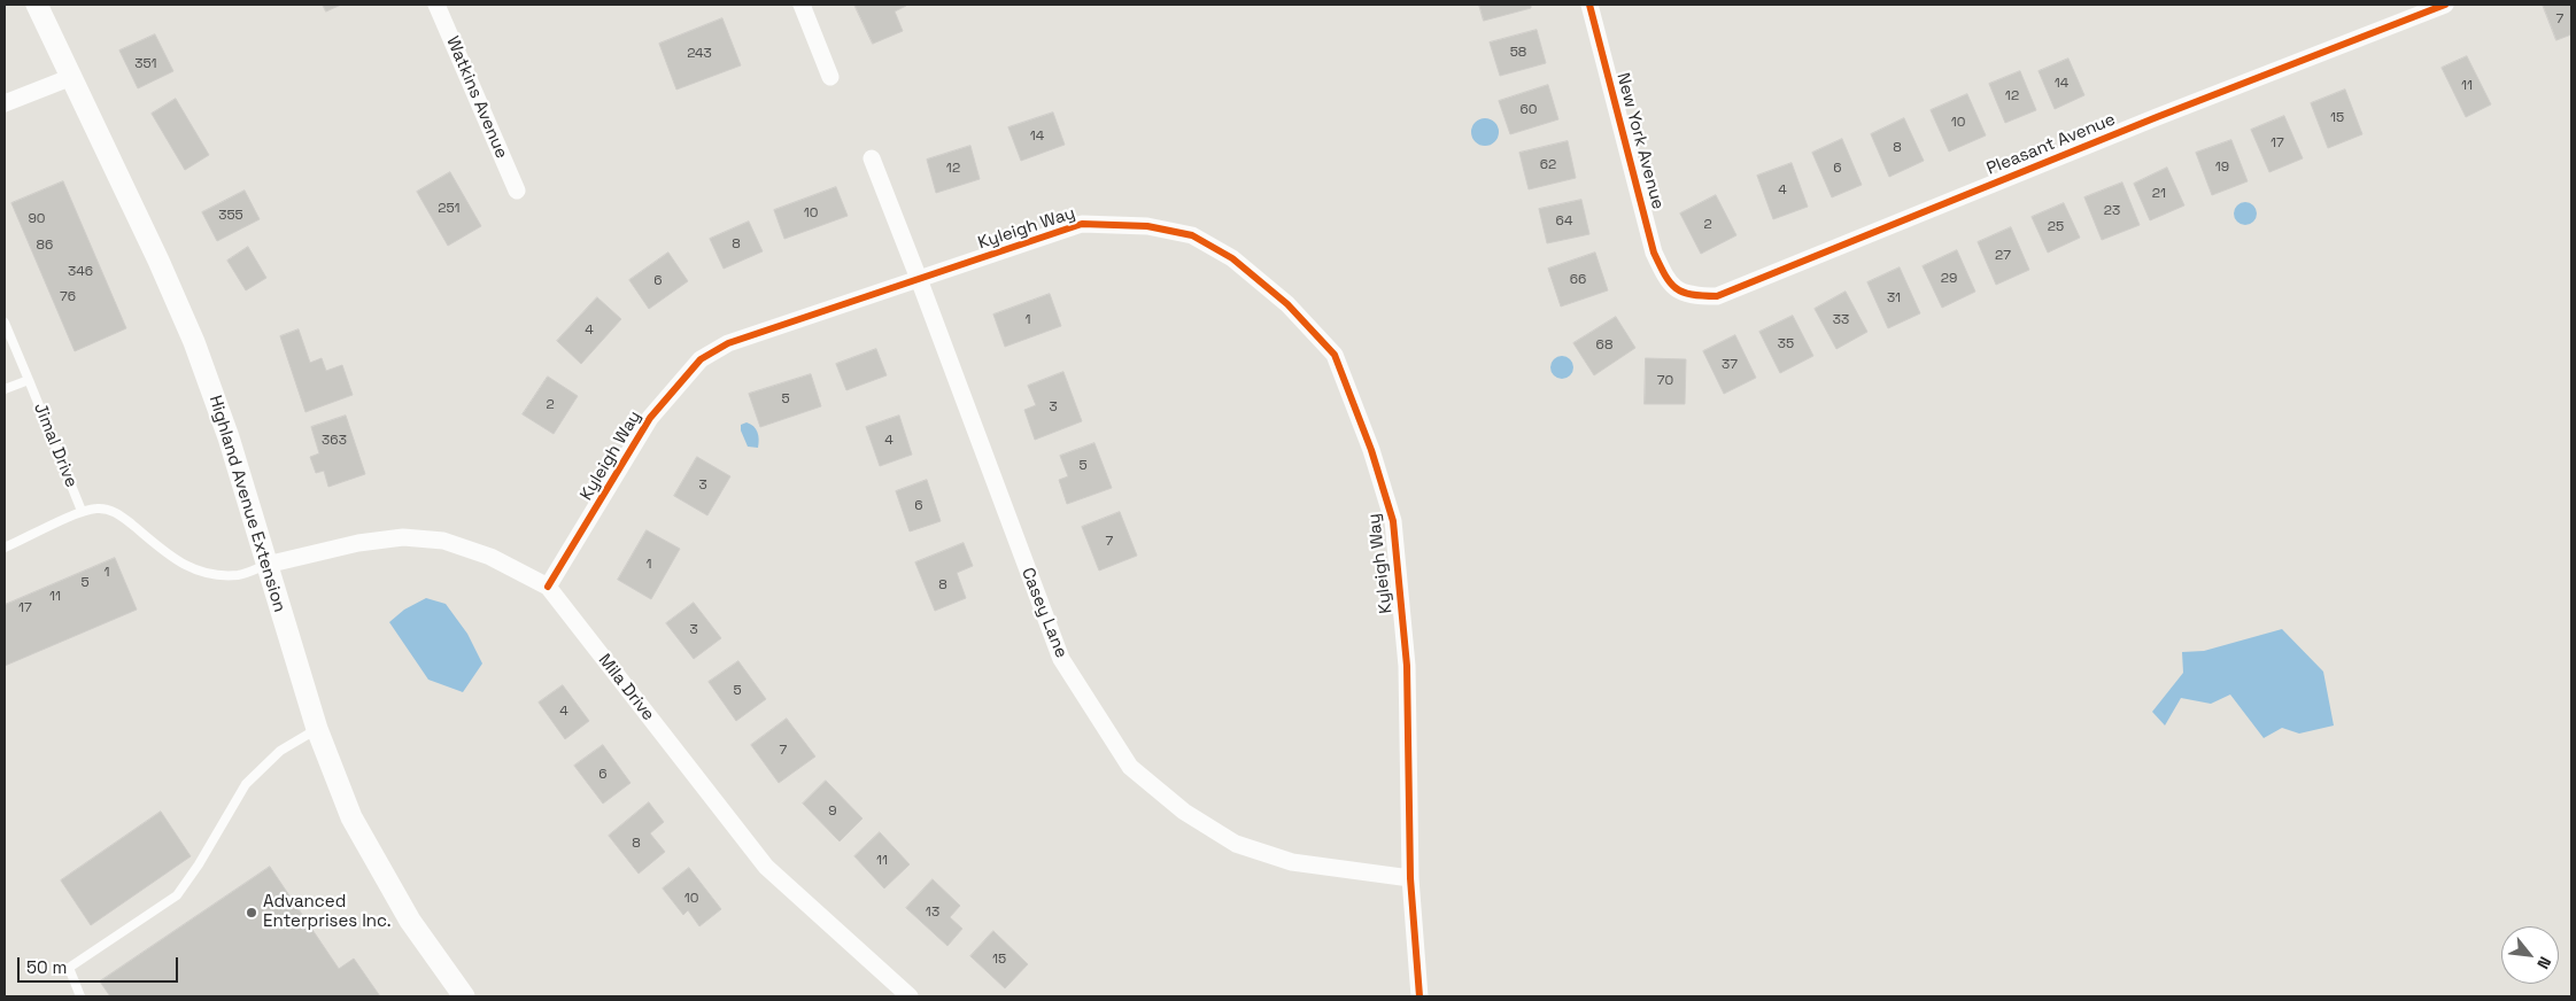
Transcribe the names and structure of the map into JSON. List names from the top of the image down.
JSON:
{
  "streets": {
    "street": [
      "Watkins Avenue",
      "New York Avenue",
      "Pleasant Avenue",
      "Kyleigh Way",
      "Highland Avenue Extension",
      "Casey Lane",
      "Mila Drive"
    ],
    "lane": ["Jimal Drive"]
  },
  "crossings": [
    ["New York Avenue", "Pleasant Avenue"],
    ["Kyleigh Way", "Casey Lane"],
    ["Kyleigh Way", "Mila Drive"],
    ["Highland Avenue Extension", "Mila Drive"]
  ],
  "places": ["Advanced Enterprises Inc."],
  "house_numbers": [
    "7",
    "58",
    "243",
    "351",
    "14",
    "11",
    "12",
    "60",
    "15",
    "10",
    "14",
    "17",
    "8",
    "62",
    "19",
    "12",
    "6",
    "4",
    "21",
    "251",
    "23",
    "10",
    "355",
    "90",
    "64",
    "2",
    "25",
    "8",
    "86",
    "27",
    "346",
    "29",
    "66",
    "6",
    "76",
    "31",
    "1",
    "33",
    "4",
    "35",
    "68",
    "37",
    "70",
    "5",
    "2",
    "3",
    "363",
    "4",
    "5",
    "3",
    "6",
    "7",
    "1",
    "1",
    "5",
    "8",
    "11",
    "17",
    "3",
    "5",
    "4",
    "7",
    "6",
    "9",
    "8",
    "11",
    "10",
    "13",
    "15"
  ],
  "scale_bar": "50 m",
  "north": "bottom right"
}
